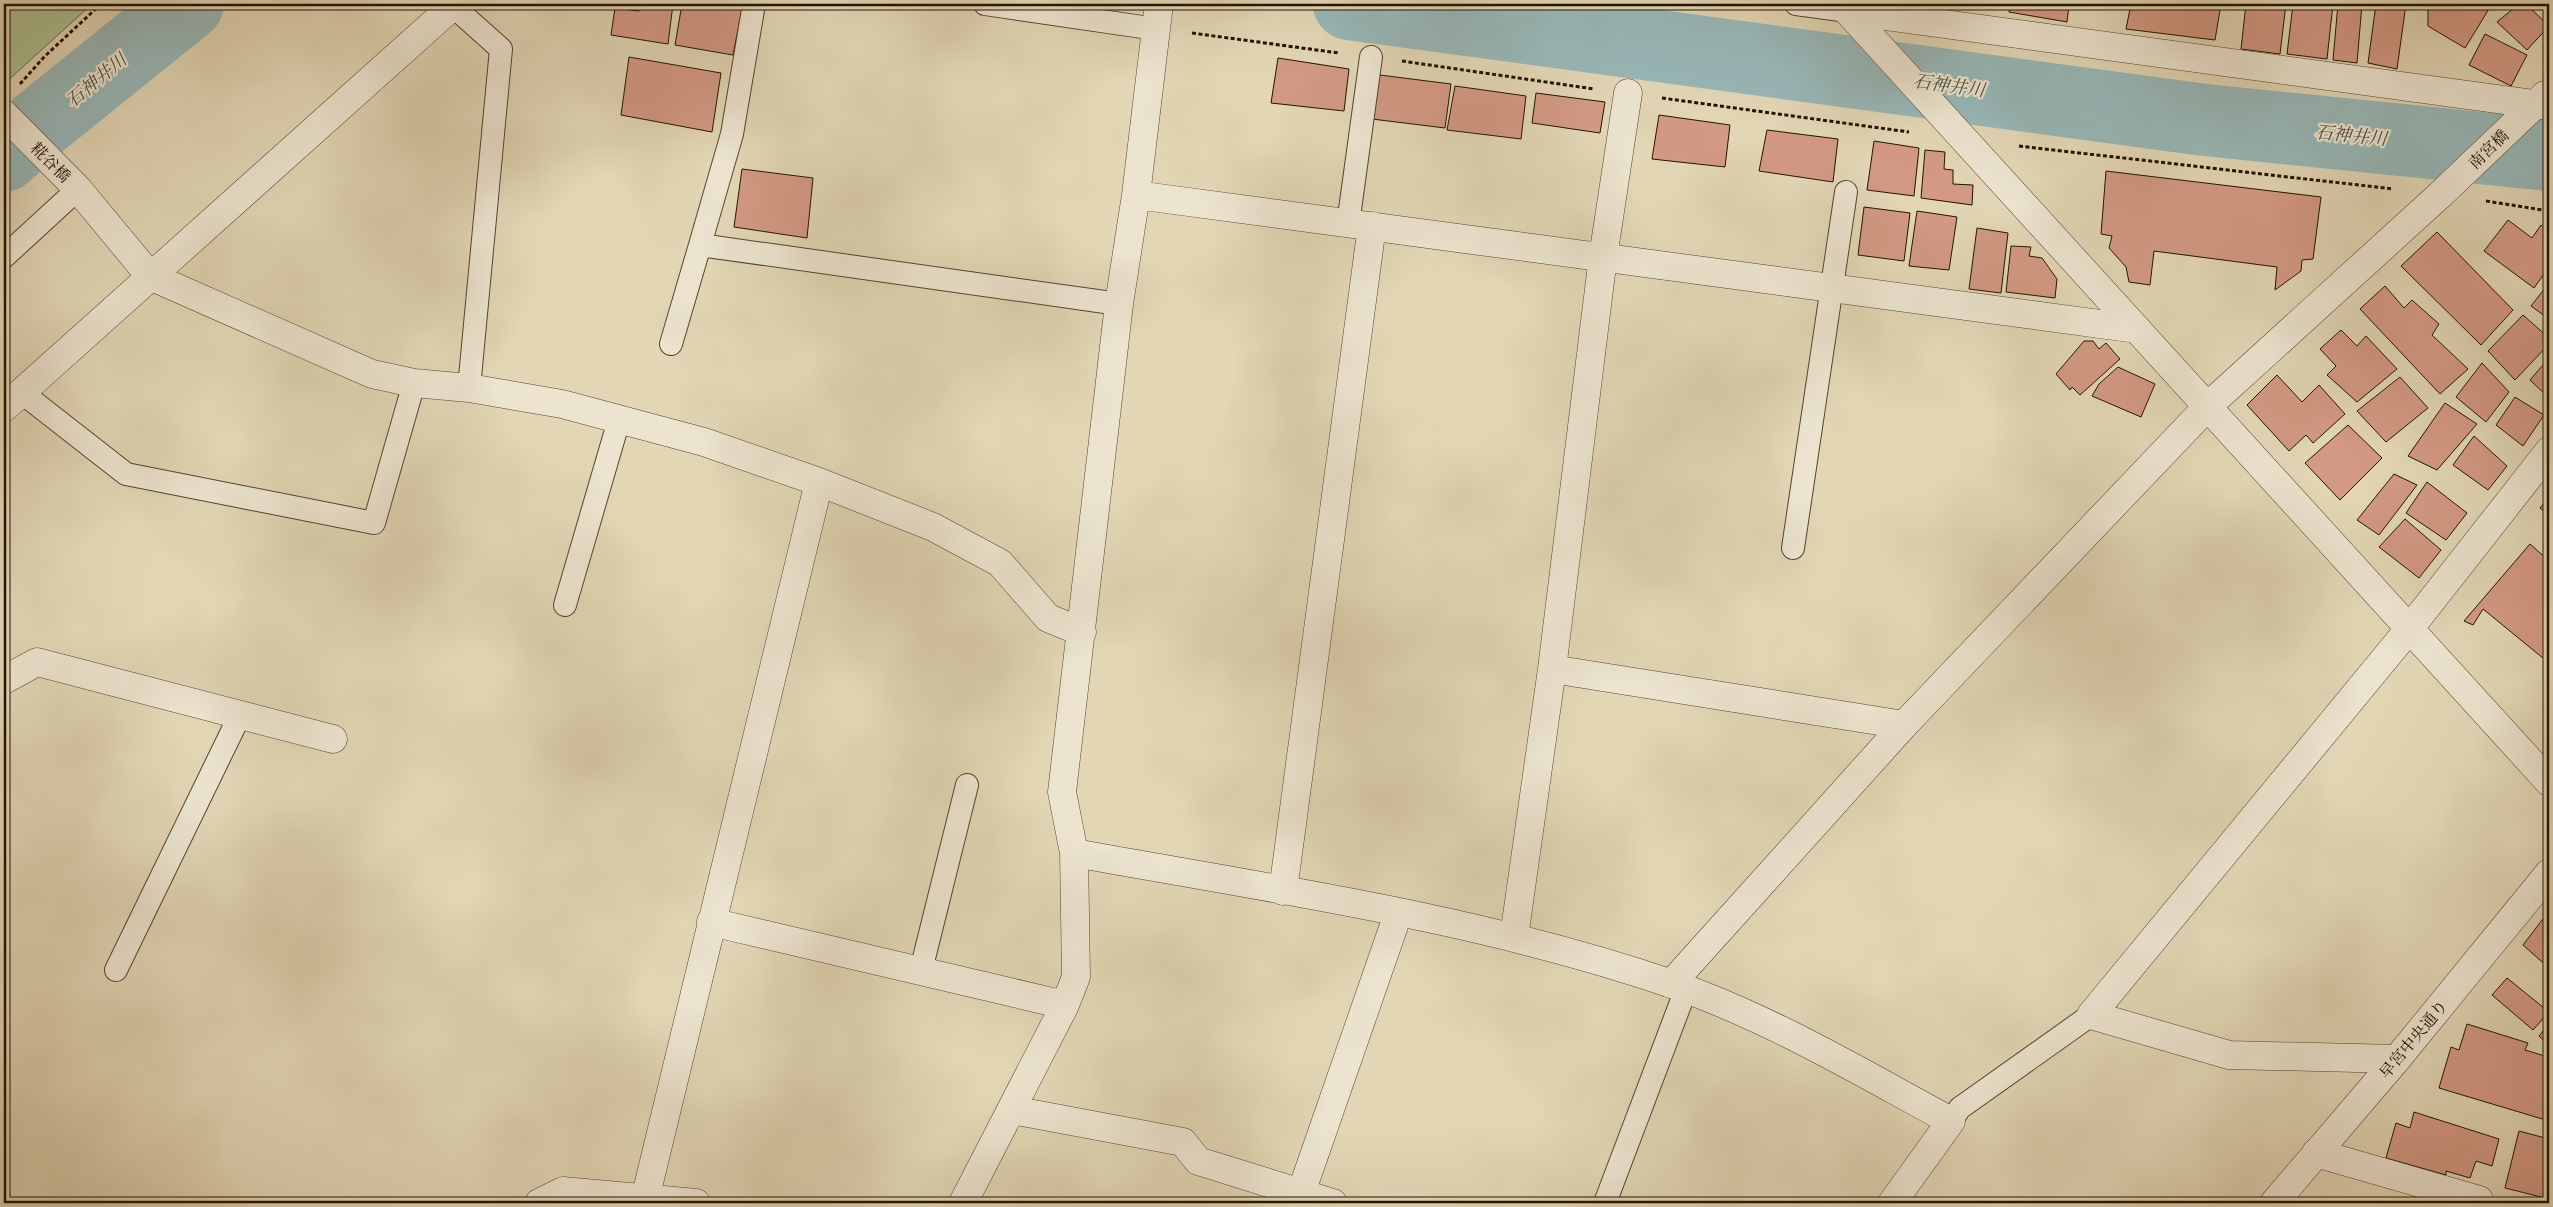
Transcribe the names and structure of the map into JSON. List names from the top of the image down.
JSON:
{
  "streets": {
    "street": ["南宮橋", "糀谷橋", "早宮中央通り"]
  },
  "water": ["石神井川"]
}
